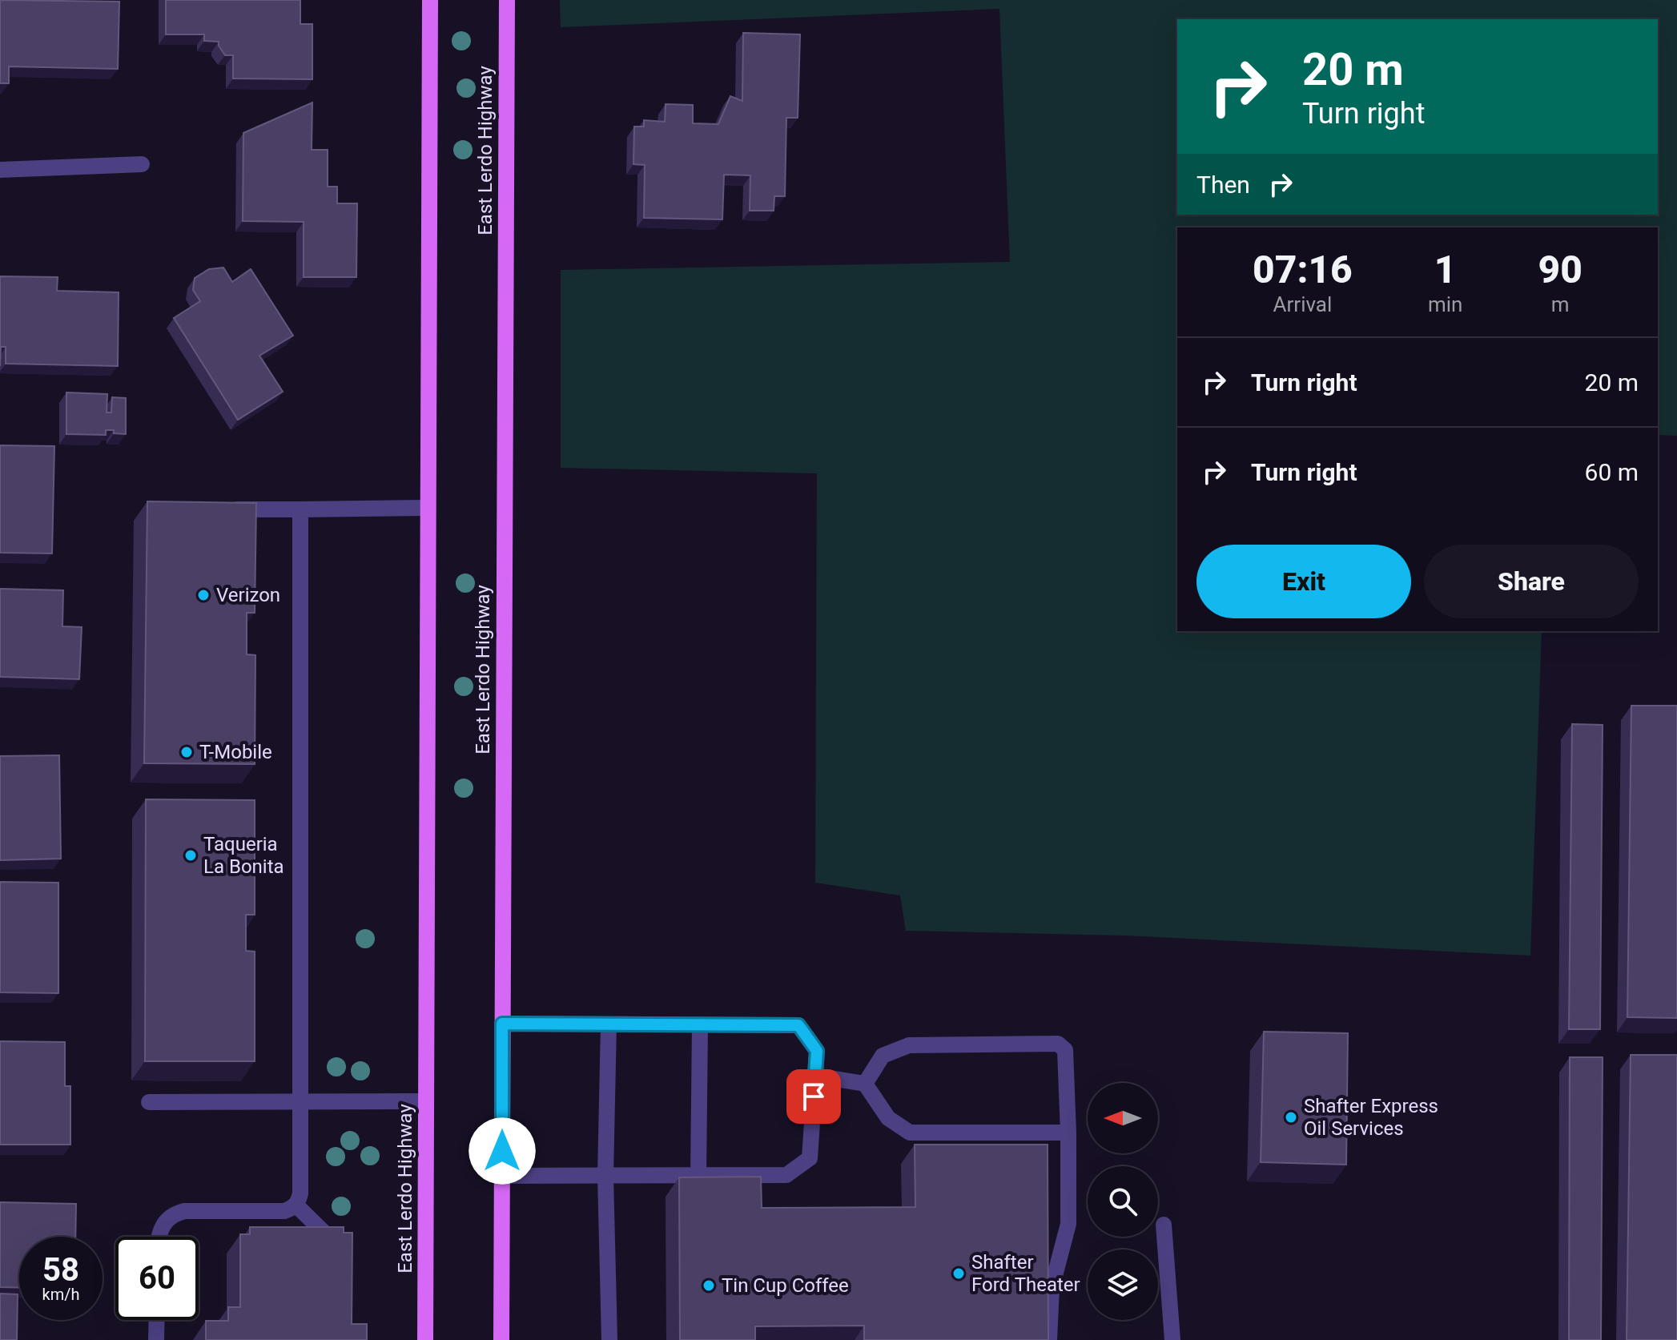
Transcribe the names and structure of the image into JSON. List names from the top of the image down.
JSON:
{
  "streets": {
    "main road": ["East Lerdo Highway"]
  },
  "places": [
    "Verizon",
    "T-Mobile",
    "Taqueria La Bonita",
    "Shafter Express Oil Services",
    "Shafter Ford Theater",
    "Tin Cup Coffee"
  ],
  "north": "left",
  "page": {
    "turn": ["20 m", "Turn right"],
    "then": "Then",
    "eta": [
      "07:16",
      "Arrival",
      "1",
      "min",
      "90",
      "m"
    ],
    "list": [
      {
        "name": "Turn right",
        "value": "20 m"
      },
      {
        "name": "Turn right",
        "value": "60 m"
      }
    ],
    "buttons": ["Exit", "Share"],
    "speed": "58 km/h",
    "limit": "60"
  }
}
